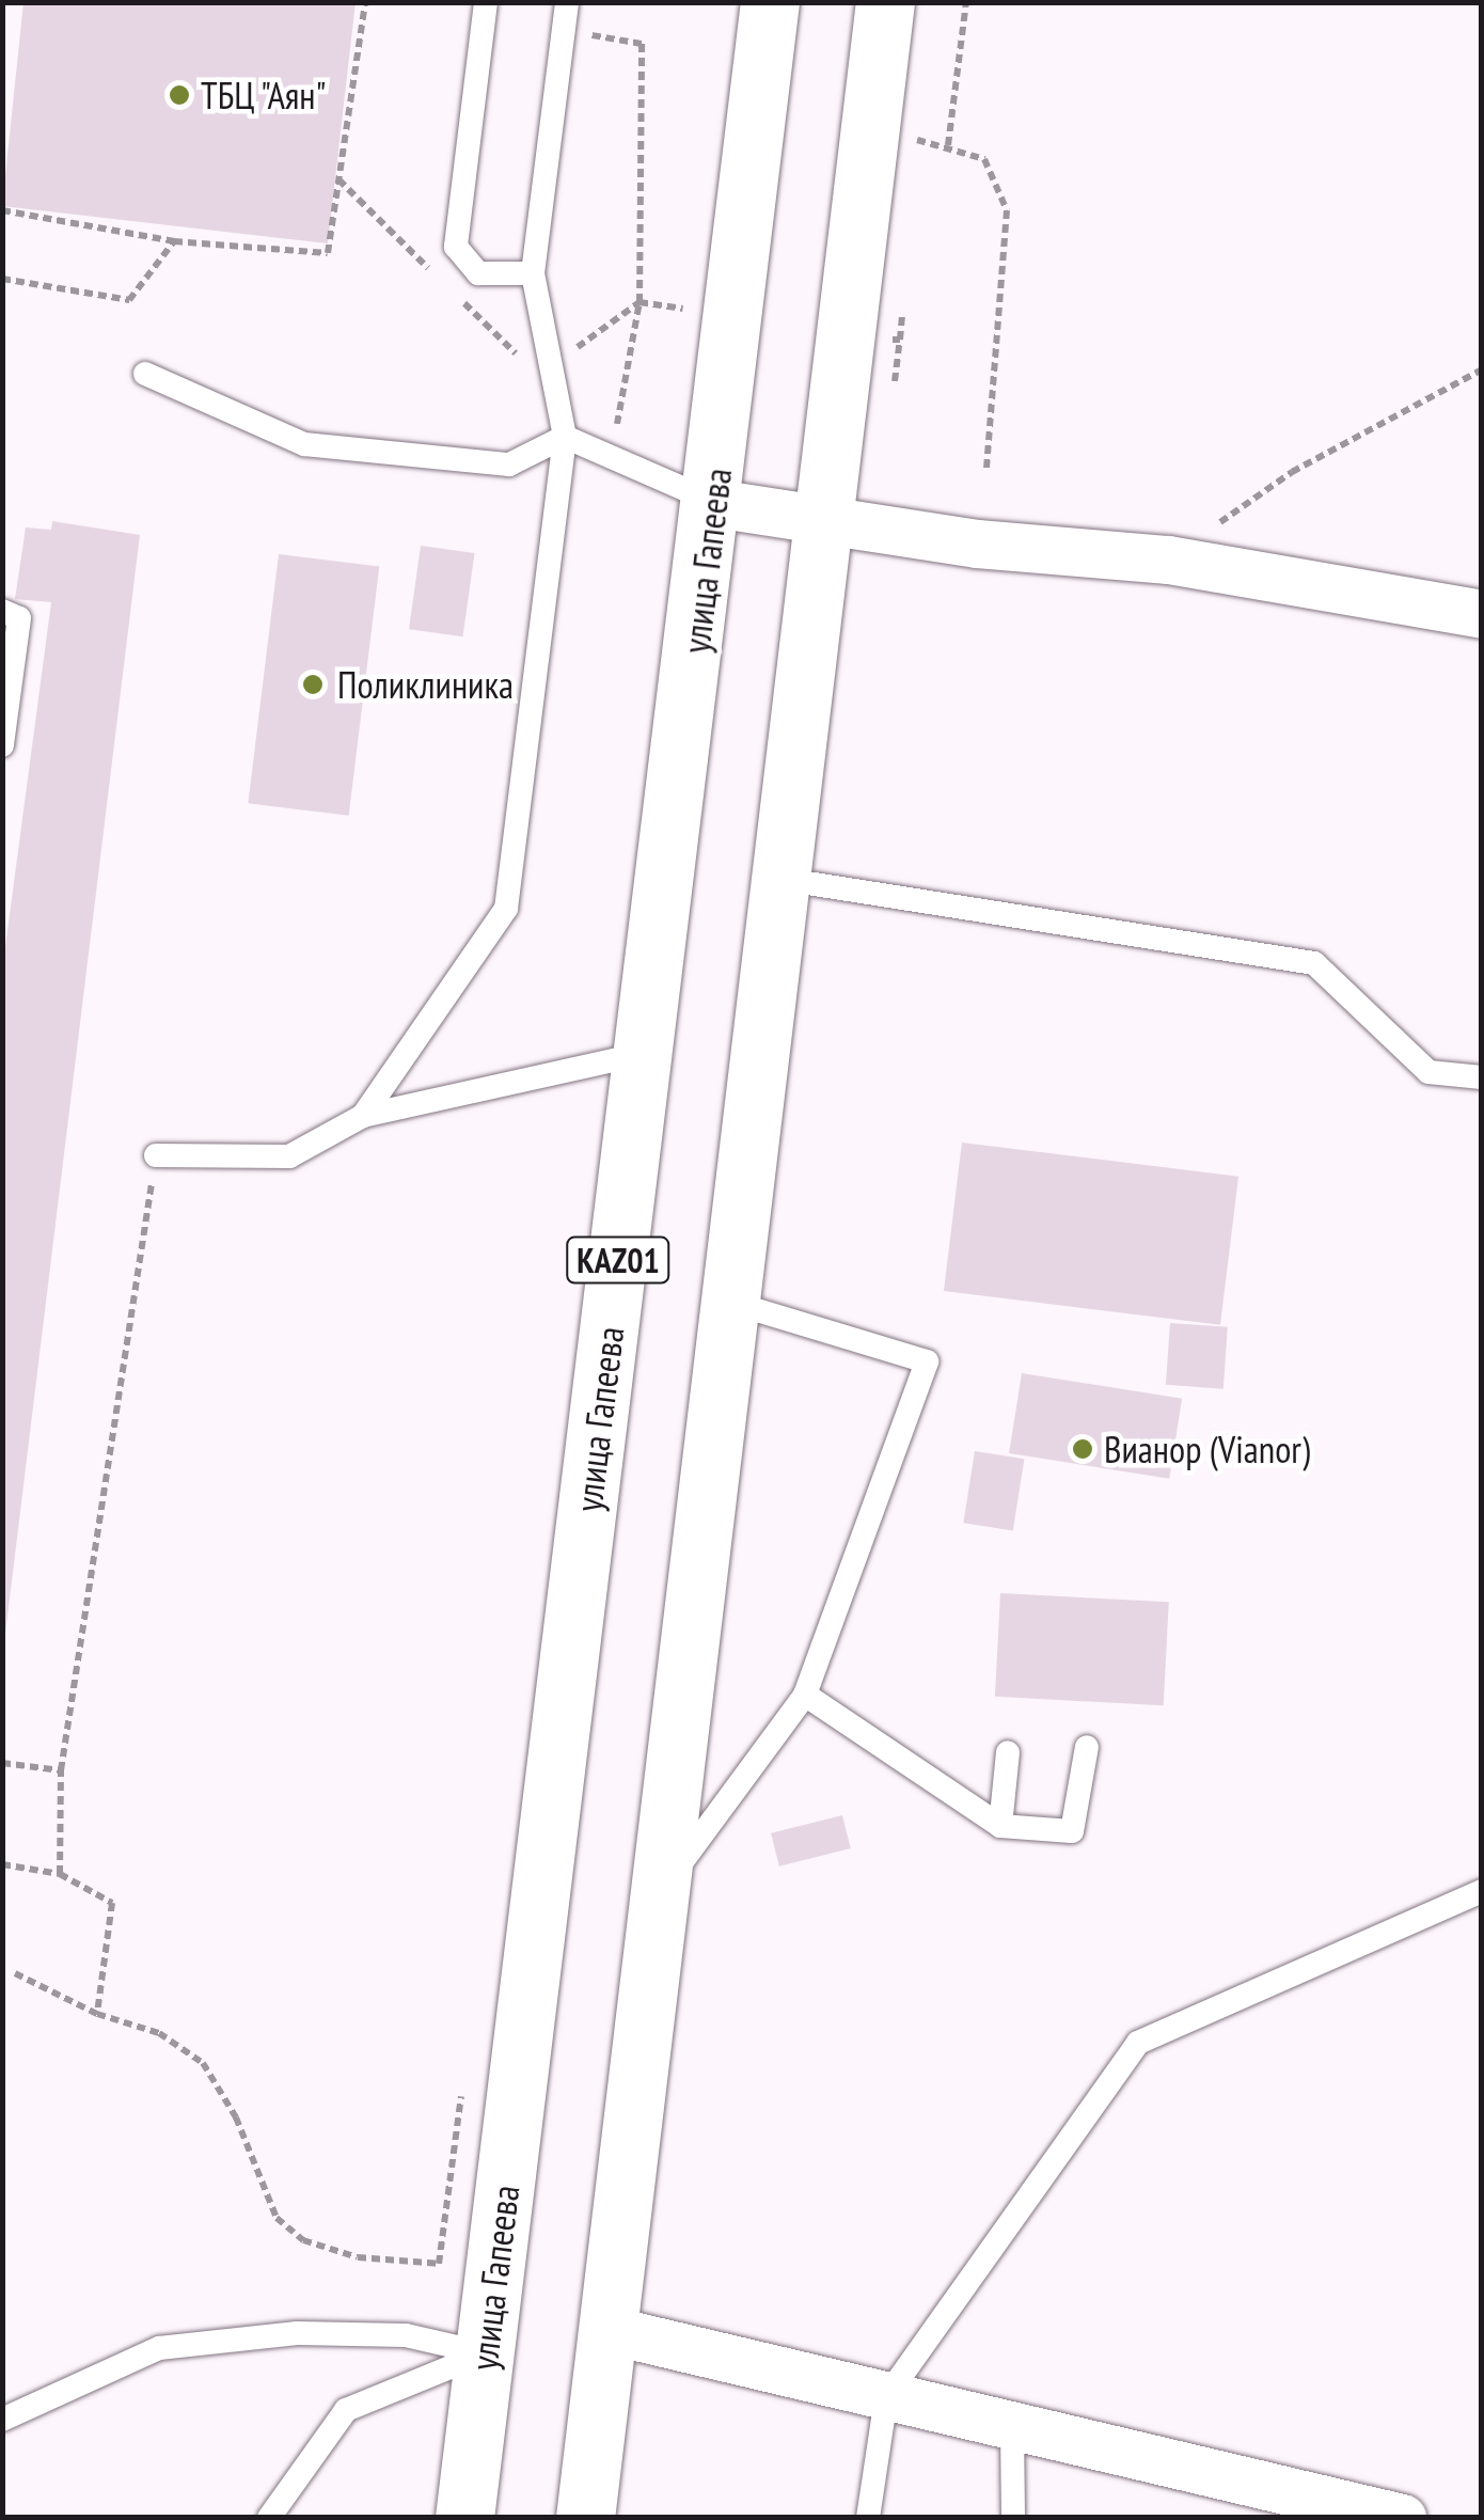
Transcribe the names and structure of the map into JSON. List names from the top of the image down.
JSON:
{
  "streets": {
    "highway": ["улица Гапеева", "KАZ01"]
  },
  "places": ["ТБЦ \"Аян\"", "Поликлиника", "Вианор (Vianor)"]
}
